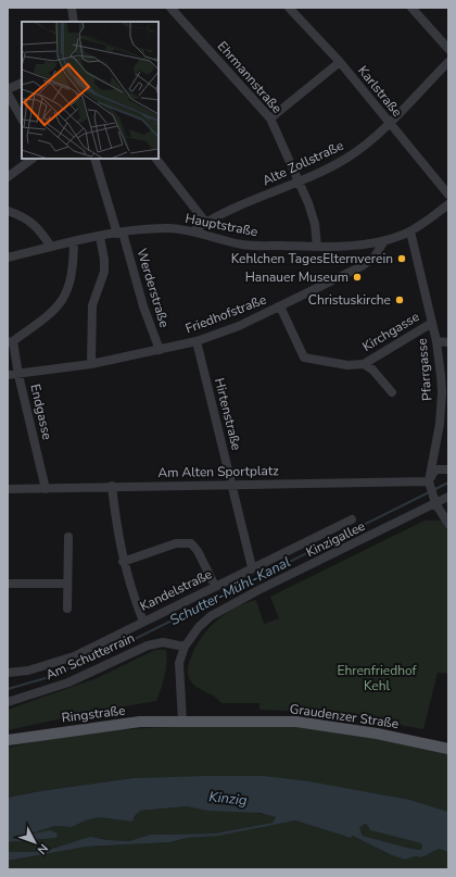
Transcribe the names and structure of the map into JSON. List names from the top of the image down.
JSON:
{
  "streets": {
    "main road": ["Ringstraße", "Graudenzer Straße"],
    "street": [
      "Ehrmannstraße",
      "Karlstraße",
      "Alte Zollstraße",
      "Hauptstraße",
      "Werderstraße",
      "Friedhofstraße",
      "Kirchgasse",
      "Pfarrgasse",
      "Endgasse",
      "Hirtenstraße",
      "Am Alten Sportplatz",
      "Kinzigallee",
      "Kandelstraße",
      "Am Schutterrain"
    ]
  },
  "crossings": [
    ["Ehrmannstraße", "Alte Zollstraße"],
    ["Ehrmannstraße", "Hauptstraße"],
    ["Karlstraße", "Alte Zollstraße"],
    ["Alte Zollstraße", "Hauptstraße"],
    ["Hauptstraße", "Werderstraße"],
    ["Hauptstraße", "Friedhofstraße"],
    ["Hauptstraße", "Pfarrgasse"],
    ["Werderstraße", "Friedhofstraße"],
    ["Friedhofstraße", "Endgasse"],
    ["Friedhofstraße", "Hirtenstraße"],
    ["Kirchgasse", "Pfarrgasse"],
    ["Pfarrgasse", "Am Alten Sportplatz"],
    ["Pfarrgasse", "Kinzigallee"],
    ["Endgasse", "Am Alten Sportplatz"],
    ["Hirtenstraße", "Am Alten Sportplatz"],
    ["Hirtenstraße", "Kandelstraße"],
    ["Kinzigallee", "Am Schutterrain"],
    ["Kinzigallee", "Ringstraße"],
    ["Kinzigallee", "Graudenzer Straße"],
    ["Ringstraße", "Graudenzer Straße"]
  ],
  "water": ["Schutter-Mühl-Kanal", "Kinzig"],
  "parks": ["Ehrenfriedhof Kehl"],
  "places": ["Kehlchen TagesElternverein", "Hanauer Museum", "Christuskirche"],
  "north": "bottom right"
}
